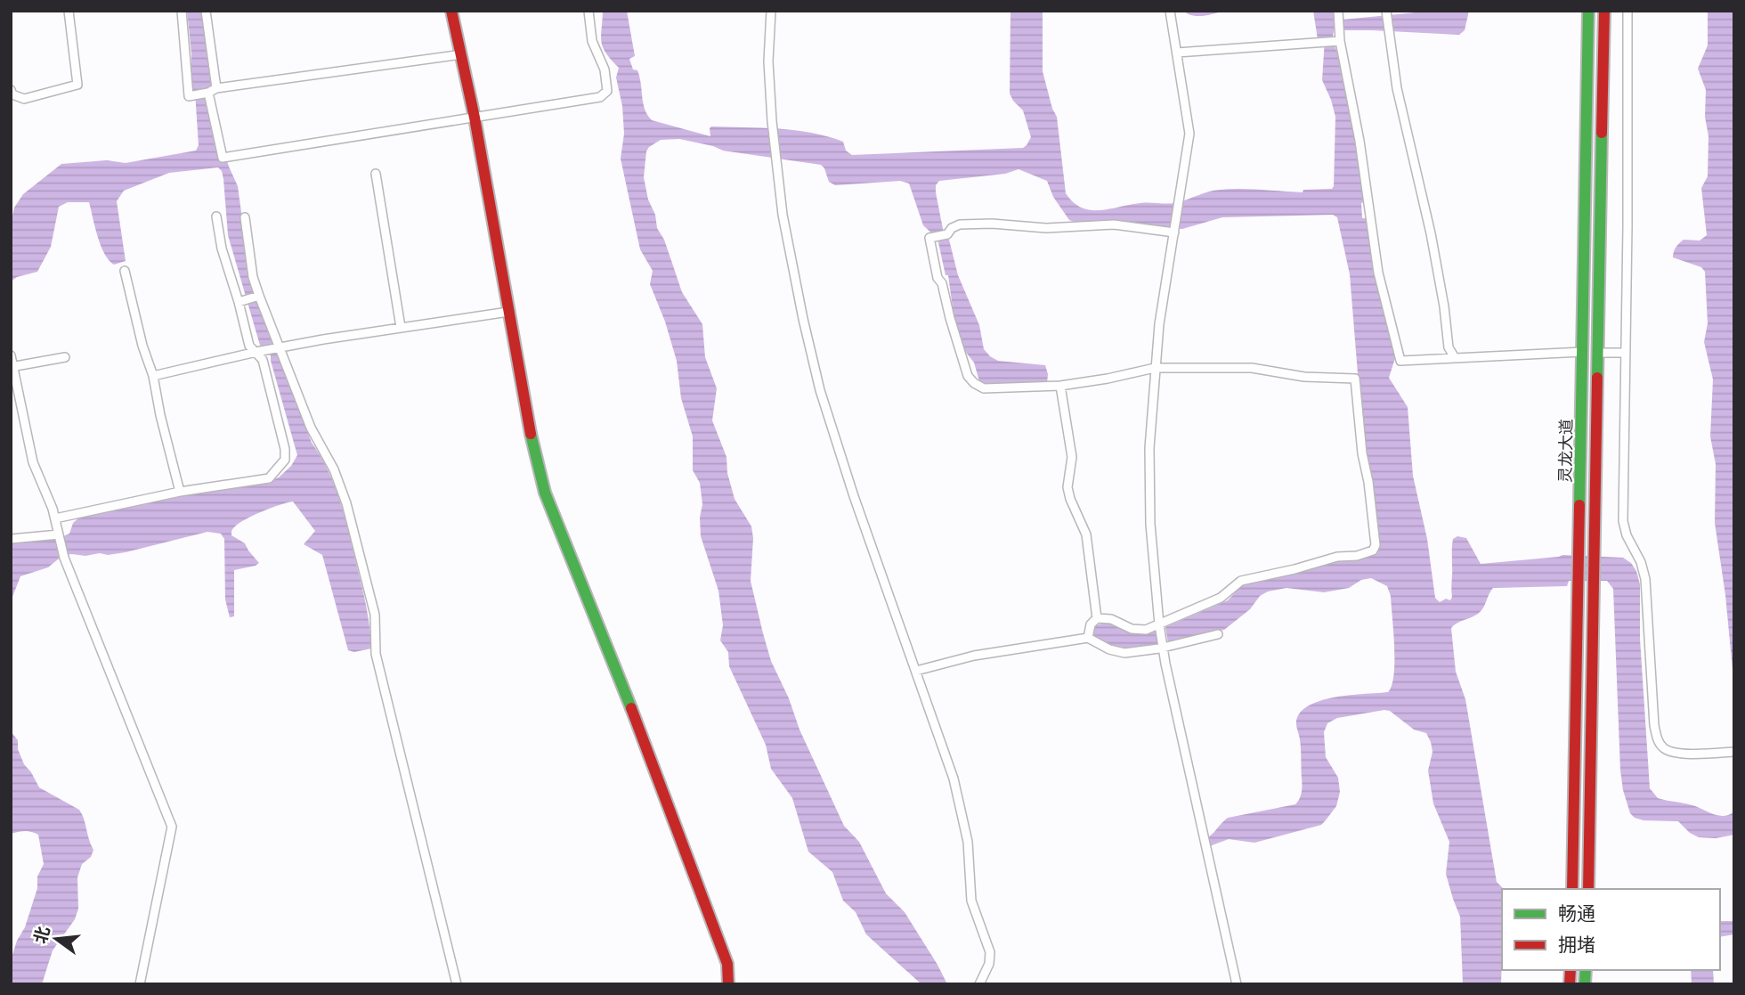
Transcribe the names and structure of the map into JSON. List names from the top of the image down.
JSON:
{
  "streets": {
    "main road": ["灵龙大道"]
  },
  "legend": ["畅通", "拥堵"],
  "north": "left"
}
